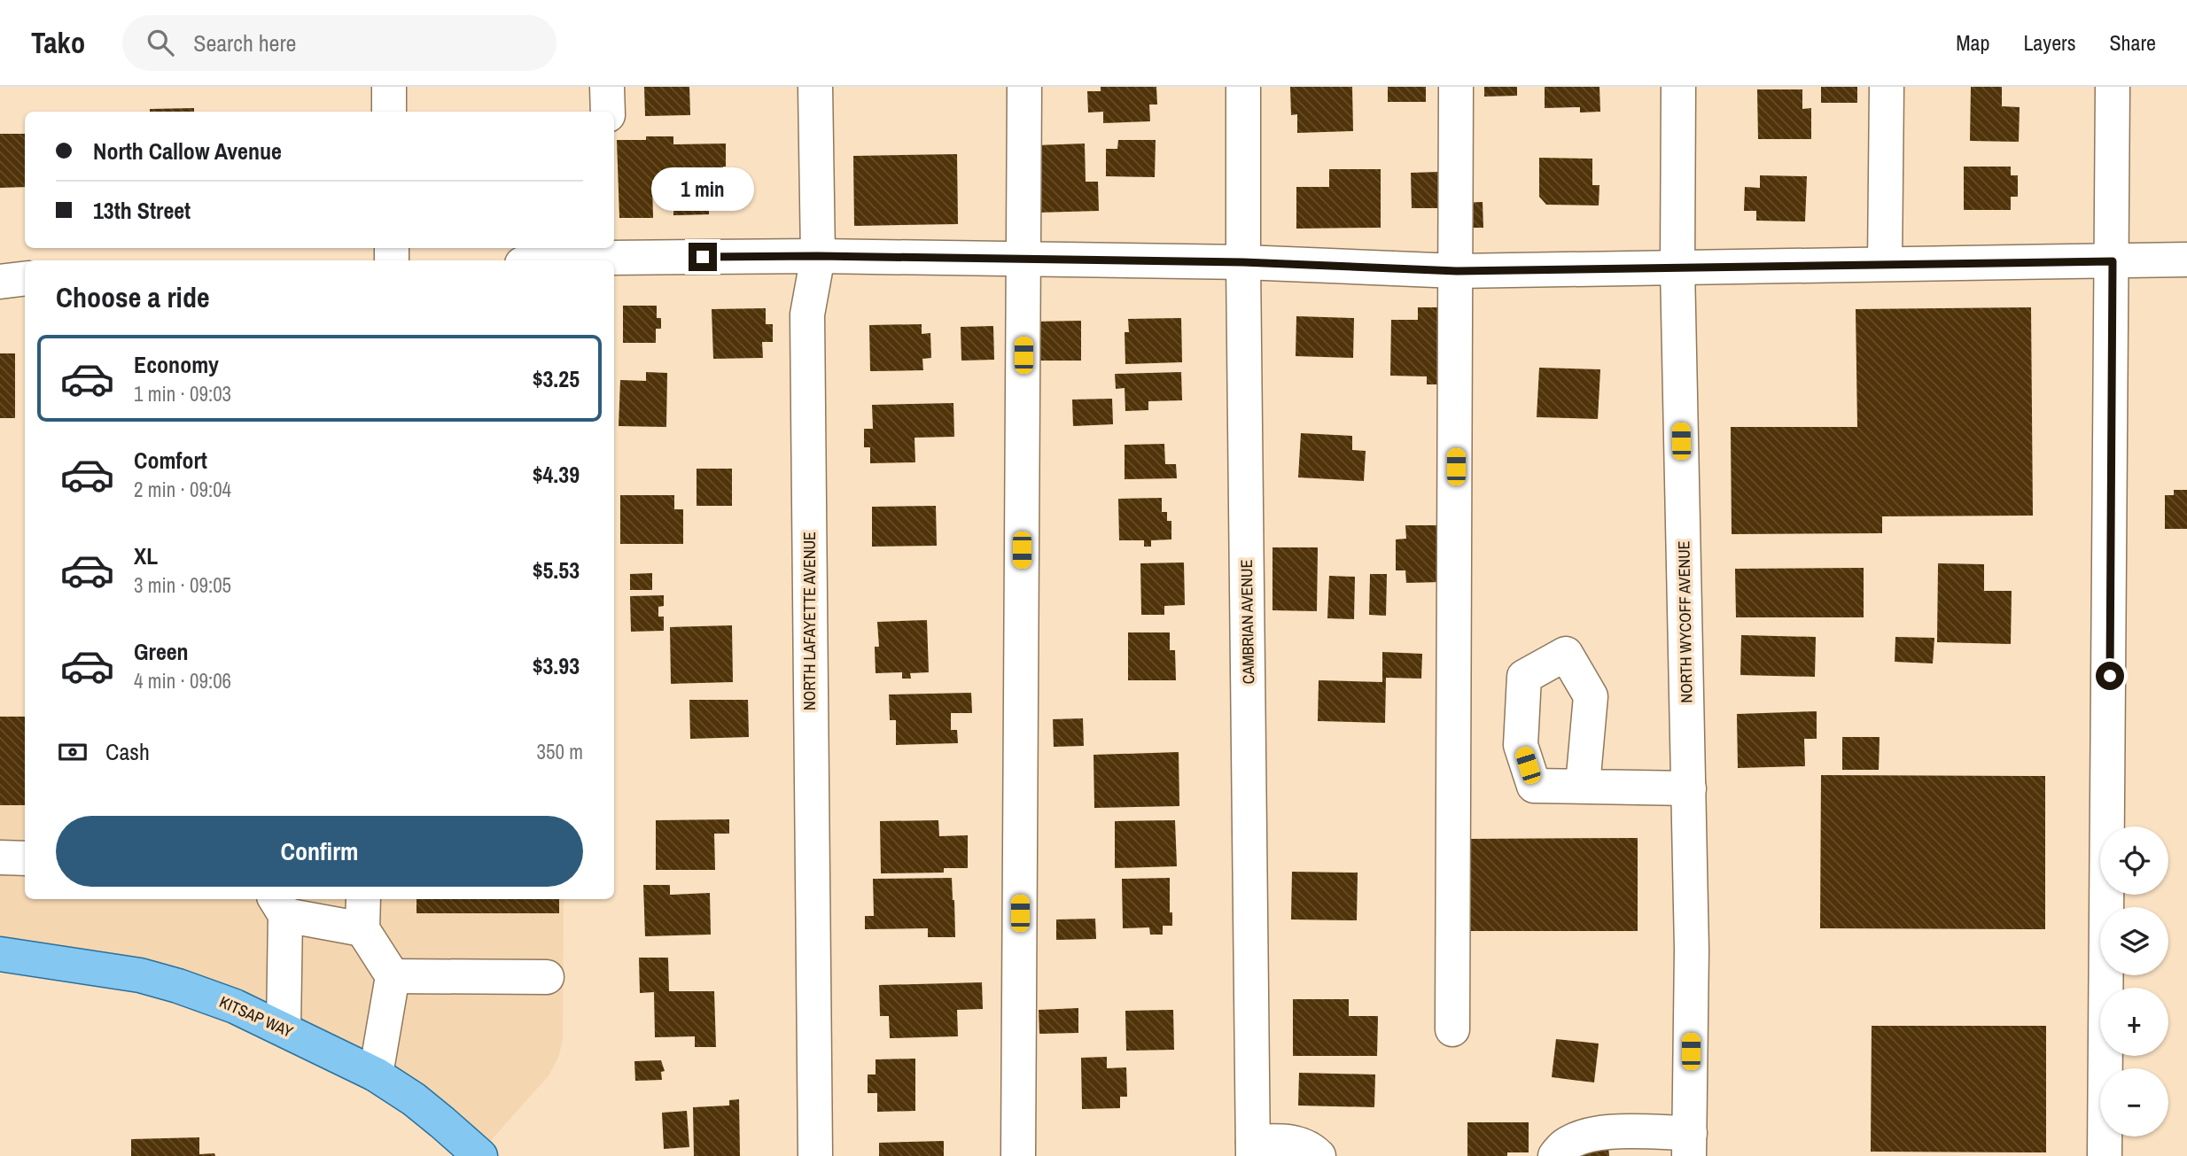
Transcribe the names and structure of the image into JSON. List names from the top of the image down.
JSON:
{
  "streets": {
    "main road": ["KITSAP WAY"],
    "street": ["NORTH LAFAYETTE AVENUE", "CAMBRIAN AVENUE", "NORTH WYCOFF AVENUE"]
  },
  "page": {
    "header": "Tako",
    "search": "Search here",
    "nav": ["Map", "Layers", "Share"],
    "banner": ["North Callow Avenue", "13th Street"],
    "bubble": "1 min",
    "heading": "Choose a ride",
    "list": [
      {
        "name": "Economy",
        "note": "1 min · 09:03",
        "value": "$3.25"
      },
      {
        "name": "Comfort",
        "note": "2 min · 09:04",
        "value": "$4.39"
      },
      {
        "name": "XL",
        "note": "3 min · 09:05",
        "value": "$5.53"
      },
      {
        "name": "Green",
        "note": "4 min · 09:06",
        "value": "$3.93"
      }
    ],
    "pay": ["Cash", "350 m"],
    "buttons": "Confirm",
    "map_buttons": ["+", "−"]
  }
}
